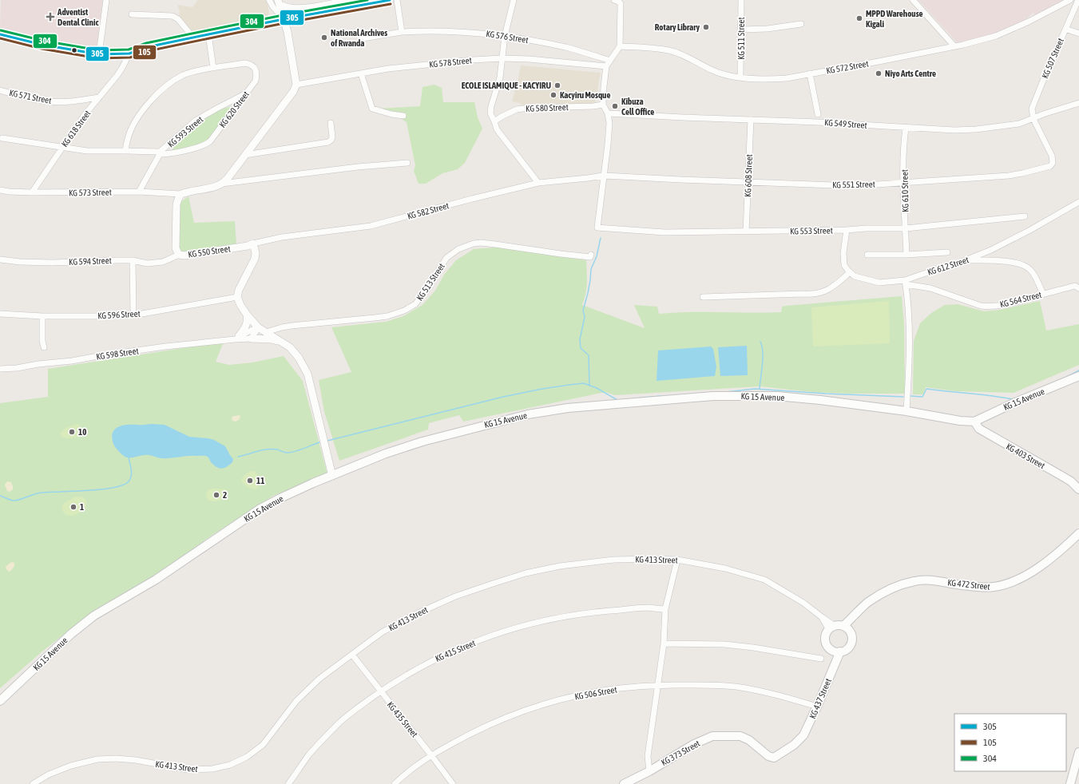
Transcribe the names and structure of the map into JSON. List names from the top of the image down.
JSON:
{
  "streets": {
    "main road": [
      "KG 15 Avenue",
      "KG 403 Street",
      "KG 472 Street",
      "KG 437 Street",
      "KG 373 Street"
    ],
    "street": [
      "KG 576 Street",
      "KG 511 Street",
      "KG 507 Street",
      "KG 578 Street",
      "KG 572 Street",
      "KG 571 Street",
      "KG 580 Street",
      "KG 620 Street",
      "KG 549 Street",
      "KG 618 Street",
      "KG 593 Street",
      "KG 608 Street",
      "KG 551 Street",
      "KG 610 Street",
      "KG 573 Street",
      "KG 582 Street",
      "KG 553 Street",
      "KG 550 Street",
      "KG 594 Street",
      "KG 612 Street",
      "KG 513 Street",
      "KG 564 Street",
      "KG 596 Street",
      "KG 598 Street",
      "KG 413 Street",
      "KG 415 Street",
      "KG 506 Street",
      "KG 435 Street"
    ]
  },
  "crossings": [
    ["KG 511 Street", "KG 572 Street"],
    ["KG 507 Street", "KG 549 Street"],
    ["KG 507 Street", "KG 551 Street"],
    ["KG 571 Street", "KG 618 Street"],
    ["KG 620 Street", "KG 618 Street"],
    ["KG 620 Street", "KG 593 Street"],
    ["KG 549 Street", "KG 608 Street"],
    ["KG 549 Street", "KG 551 Street"],
    ["KG 549 Street", "KG 610 Street"],
    ["KG 618 Street", "KG 573 Street"],
    ["KG 593 Street", "KG 573 Street"],
    ["KG 608 Street", "KG 551 Street"],
    ["KG 608 Street", "KG 553 Street"],
    ["KG 551 Street", "KG 610 Street"],
    ["KG 551 Street", "KG 582 Street"],
    ["KG 551 Street", "KG 553 Street"],
    ["KG 610 Street", "KG 553 Street"],
    ["KG 573 Street", "KG 550 Street"],
    ["KG 582 Street", "KG 553 Street"],
    ["KG 582 Street", "KG 550 Street"],
    ["KG 550 Street", "KG 594 Street"],
    ["KG 612 Street", "KG 564 Street"],
    ["KG 15 Avenue", "KG 403 Street"],
    ["KG 413 Street", "KG 472 Street"],
    ["KG 413 Street", "KG 437 Street"],
    ["KG 413 Street", "KG 435 Street"],
    ["KG 472 Street", "KG 437 Street"],
    ["KG 415 Street", "KG 435 Street"],
    ["KG 506 Street", "KG 437 Street"],
    ["KG 506 Street", "KG 435 Street"],
    ["KG 437 Street", "KG 373 Street"]
  ],
  "places": {
    "health": ["Adventist Dental Clinic"],
    "other": [
      "MPPD Warehouse Kigali",
      "Rotary Library",
      "National Archives of Rwanda",
      "Niyo Arts Centre",
      "ECOLE ISLAMIQUE - KACYIRU",
      "Kacyiru Mosque",
      "Kibuza Cell Office",
      "10",
      "11",
      "2",
      "1"
    ]
  },
  "lines": ["transit line 305", "transit line 304", "transit line 105"],
  "legend": ["305", "105", "304"]
}
